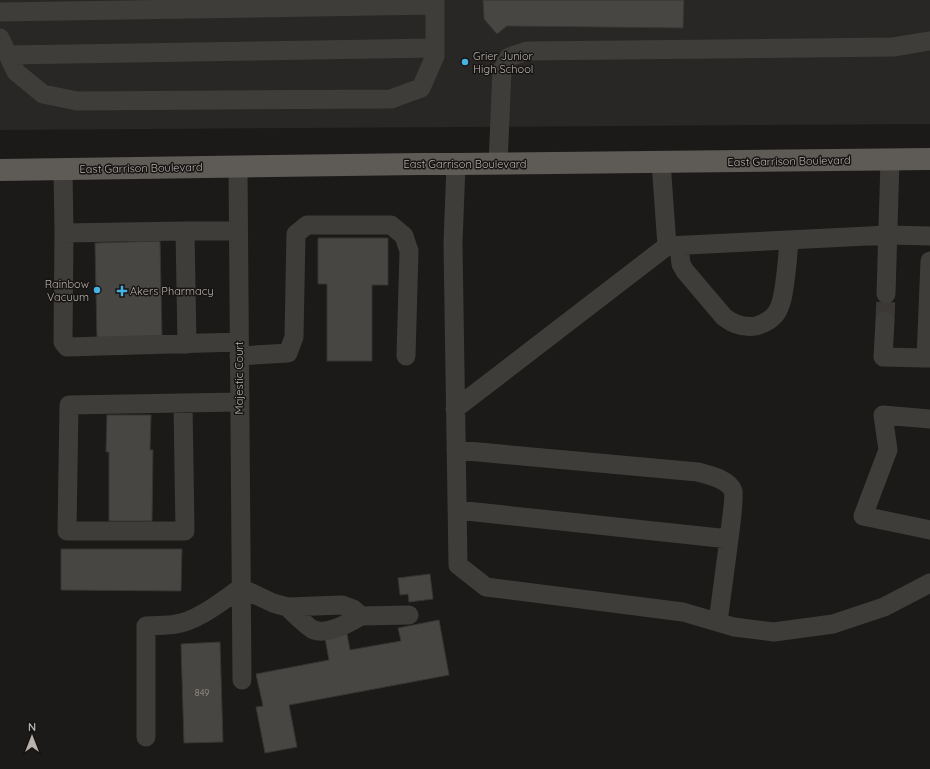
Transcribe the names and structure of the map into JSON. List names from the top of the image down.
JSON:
{
  "streets": {
    "main road": ["East Garrison Boulevard"],
    "street": ["Majestic Court"]
  },
  "crossings": [
    ["East Garrison Boulevard", "Majestic Court"]
  ],
  "places": {
    "other": ["Grier Junior High School", "Rainbow Vacuum"],
    "health": ["Akers Pharmacy"]
  },
  "house_numbers": ["849"],
  "north": "top"
}
